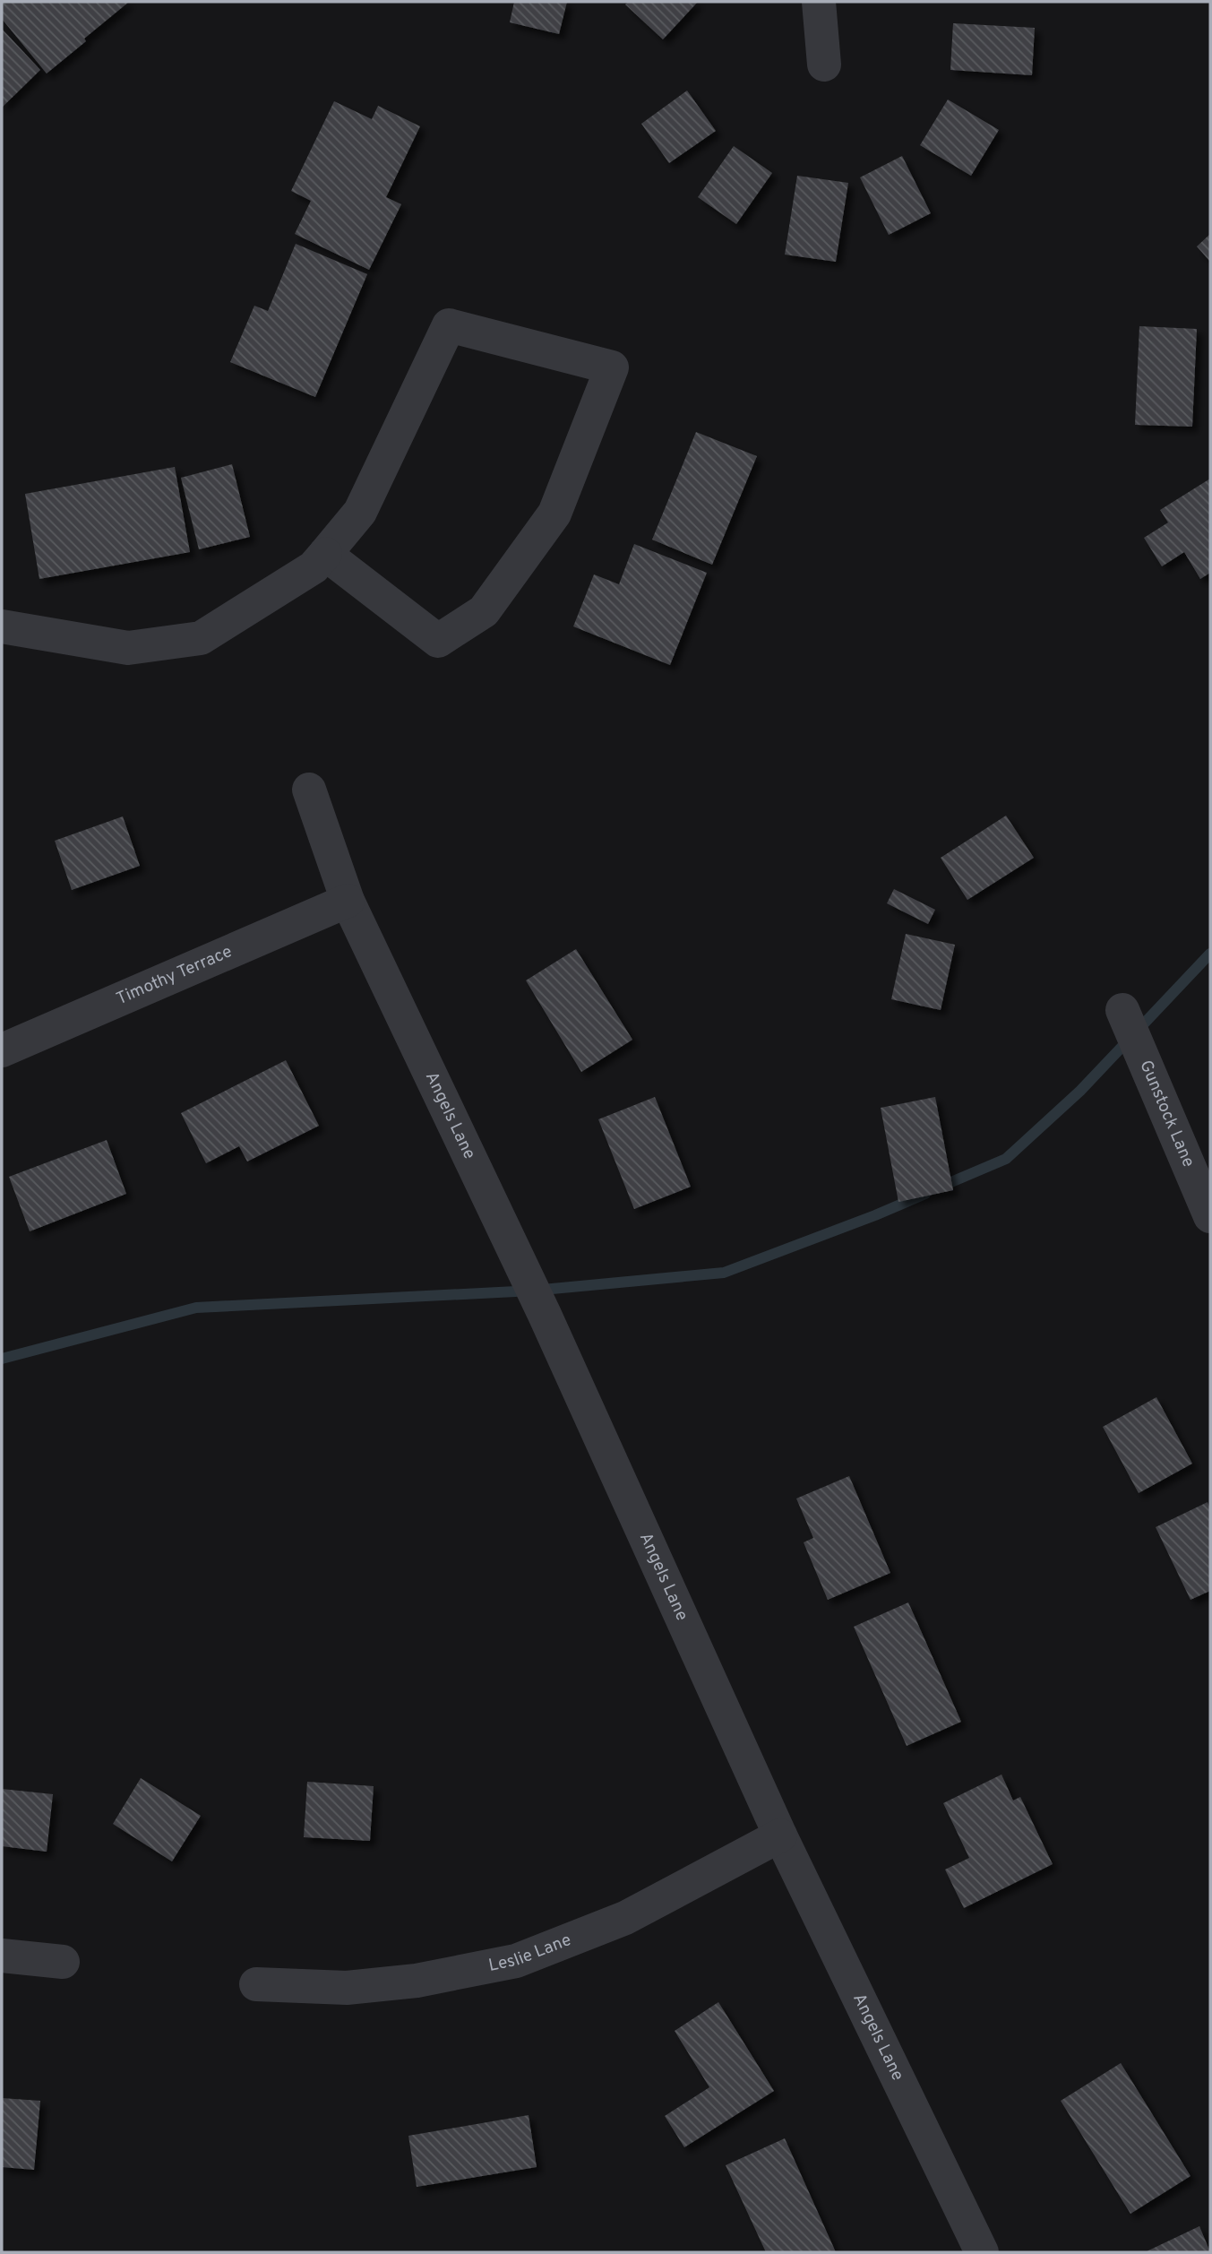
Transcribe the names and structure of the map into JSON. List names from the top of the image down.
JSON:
{
  "streets": {
    "street": [
      "Timothy Terrace",
      "Gunstock Lane",
      "Angels Lane",
      "Leslie Lane"
    ]
  },
  "crossings": [
    ["Timothy Terrace", "Angels Lane"],
    ["Angels Lane", "Leslie Lane"]
  ]
}
